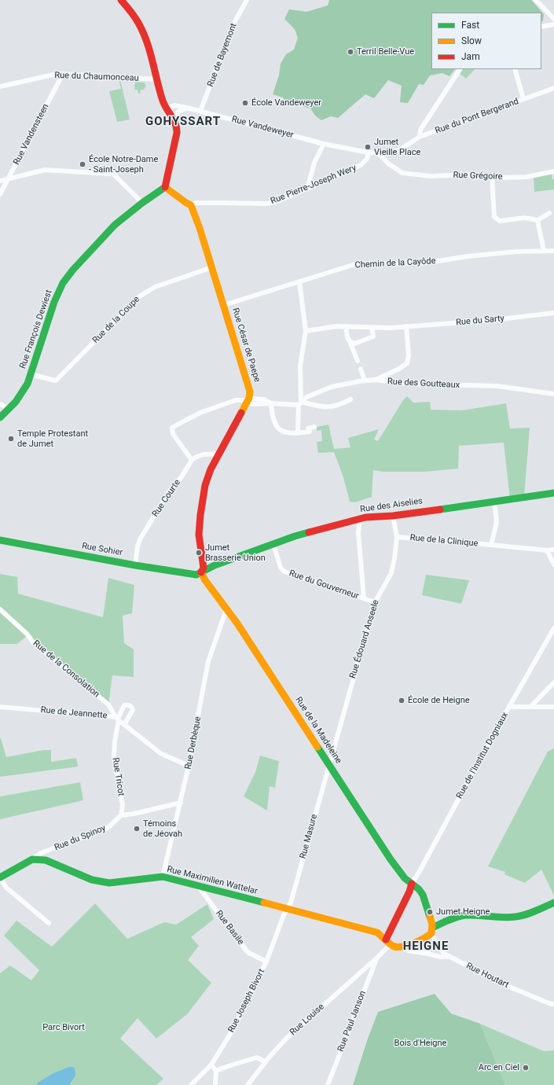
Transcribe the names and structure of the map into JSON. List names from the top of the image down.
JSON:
{
  "streets": {
    "street": [
      "Rue de Bayemont",
      "Rue du Chaumonceau",
      "Rue du Pont Bergerand",
      "Rue Vandeweyer",
      "Rue Vandensteen",
      "Rue Grégoire",
      "Rue Pierre-Joseph Wery",
      "Chemin de la Cayôde",
      "Rue de la Coupe",
      "Rue du Sarty",
      "Rue François Dewiest",
      "Rue César de Paepe",
      "Rue des Goutteaux",
      "Rue Courte",
      "Rue des Aiselies",
      "Rue de la Clinique",
      "Rue Sohier",
      "Rue du Gouverneur",
      "Rue Édouard Anseele",
      "Rue de la Consolation",
      "Rue de Jeannette",
      "Rue de la Madeleine",
      "Rue Derbèque",
      "Rue de l'Institut Dogniaux",
      "Rue Tricot",
      "Rue Masure",
      "Rue du Spinoy",
      "Rue Maximilien Wattelar",
      "Rue Basile",
      "Rue Houtart",
      "Rue Joseph Bivort",
      "Rue Louise",
      "Rue Paul Janson"
    ]
  },
  "crossings": [
    ["Rue de Bayemont", "Rue Vandeweyer"],
    ["Rue du Chaumonceau", "Rue Vandensteen"],
    ["Rue du Pont Bergerand", "Rue Vandeweyer"],
    ["Rue du Pont Bergerand", "Rue Grégoire"],
    ["Rue Vandeweyer", "Rue Grégoire"],
    ["Rue Vandeweyer", "Rue Pierre-Joseph Wery"],
    ["Rue Pierre-Joseph Wery", "Rue César de Paepe"],
    ["Chemin de la Cayôde", "Rue César de Paepe"],
    ["Rue de la Coupe", "Rue François Dewiest"],
    ["Rue de la Coupe", "Rue César de Paepe"],
    ["Rue César de Paepe", "Rue des Aiselies"],
    ["Rue César de Paepe", "Rue Sohier"],
    ["Rue César de Paepe", "Rue de la Madeleine"],
    ["Rue Courte", "Rue Sohier"],
    ["Rue des Aiselies", "Rue de la Clinique"],
    ["Rue des Aiselies", "Rue Sohier"],
    ["Rue des Aiselies", "Rue du Gouverneur"],
    ["Rue des Aiselies", "Rue Édouard Anseele"],
    ["Rue des Aiselies", "Rue de la Madeleine"],
    ["Rue de la Clinique", "Rue Édouard Anseele"],
    ["Rue Sohier", "Rue de la Madeleine"],
    ["Rue du Gouverneur", "Rue Édouard Anseele"],
    ["Rue Édouard Anseele", "Rue de la Madeleine"],
    ["Rue Édouard Anseele", "Rue Masure"],
    ["Rue de la Consolation", "Rue de Jeannette"],
    ["Rue de la Consolation", "Rue Tricot"],
    ["Rue de Jeannette", "Rue Derbèque"],
    ["Rue de Jeannette", "Rue Tricot"],
    ["Rue de la Madeleine", "Rue Derbèque"],
    ["Rue de la Madeleine", "Rue de l'Institut Dogniaux"],
    ["Rue de la Madeleine", "Rue Masure"],
    ["Rue de la Madeleine", "Rue Houtart"],
    ["Rue Derbèque", "Rue Maximilien Wattelar"],
    ["Rue Tricot", "Rue du Spinoy"],
    ["Rue Masure", "Rue Maximilien Wattelar"],
    ["Rue Masure", "Rue Joseph Bivort"],
    ["Rue du Spinoy", "Rue Maximilien Wattelar"],
    ["Rue Maximilien Wattelar", "Rue Basile"],
    ["Rue Maximilien Wattelar", "Rue Joseph Bivort"],
    ["Rue Maximilien Wattelar", "Rue Louise"],
    ["Rue Basile", "Rue Joseph Bivort"],
    ["Rue Louise", "Rue Paul Janson"]
  ],
  "districts": ["GOHYSSART", "HEIGNE"],
  "parks": ["Parc Bivort", "Bois d'Heigne"],
  "places": [
    "Terril Belle-Vue",
    "École Vandeweyer",
    "Jumet Vieille Place",
    "École Notre-Dame - Saint-Joseph",
    "Temple Protestant de Jumet",
    "Jumet Brasserie Union",
    "École de Heigne",
    "Témoins de Jéovah",
    "Jumet Heigne",
    "Arc en Ciel"
  ],
  "legend": ["Fast", "Slow", "Jam"]
}
